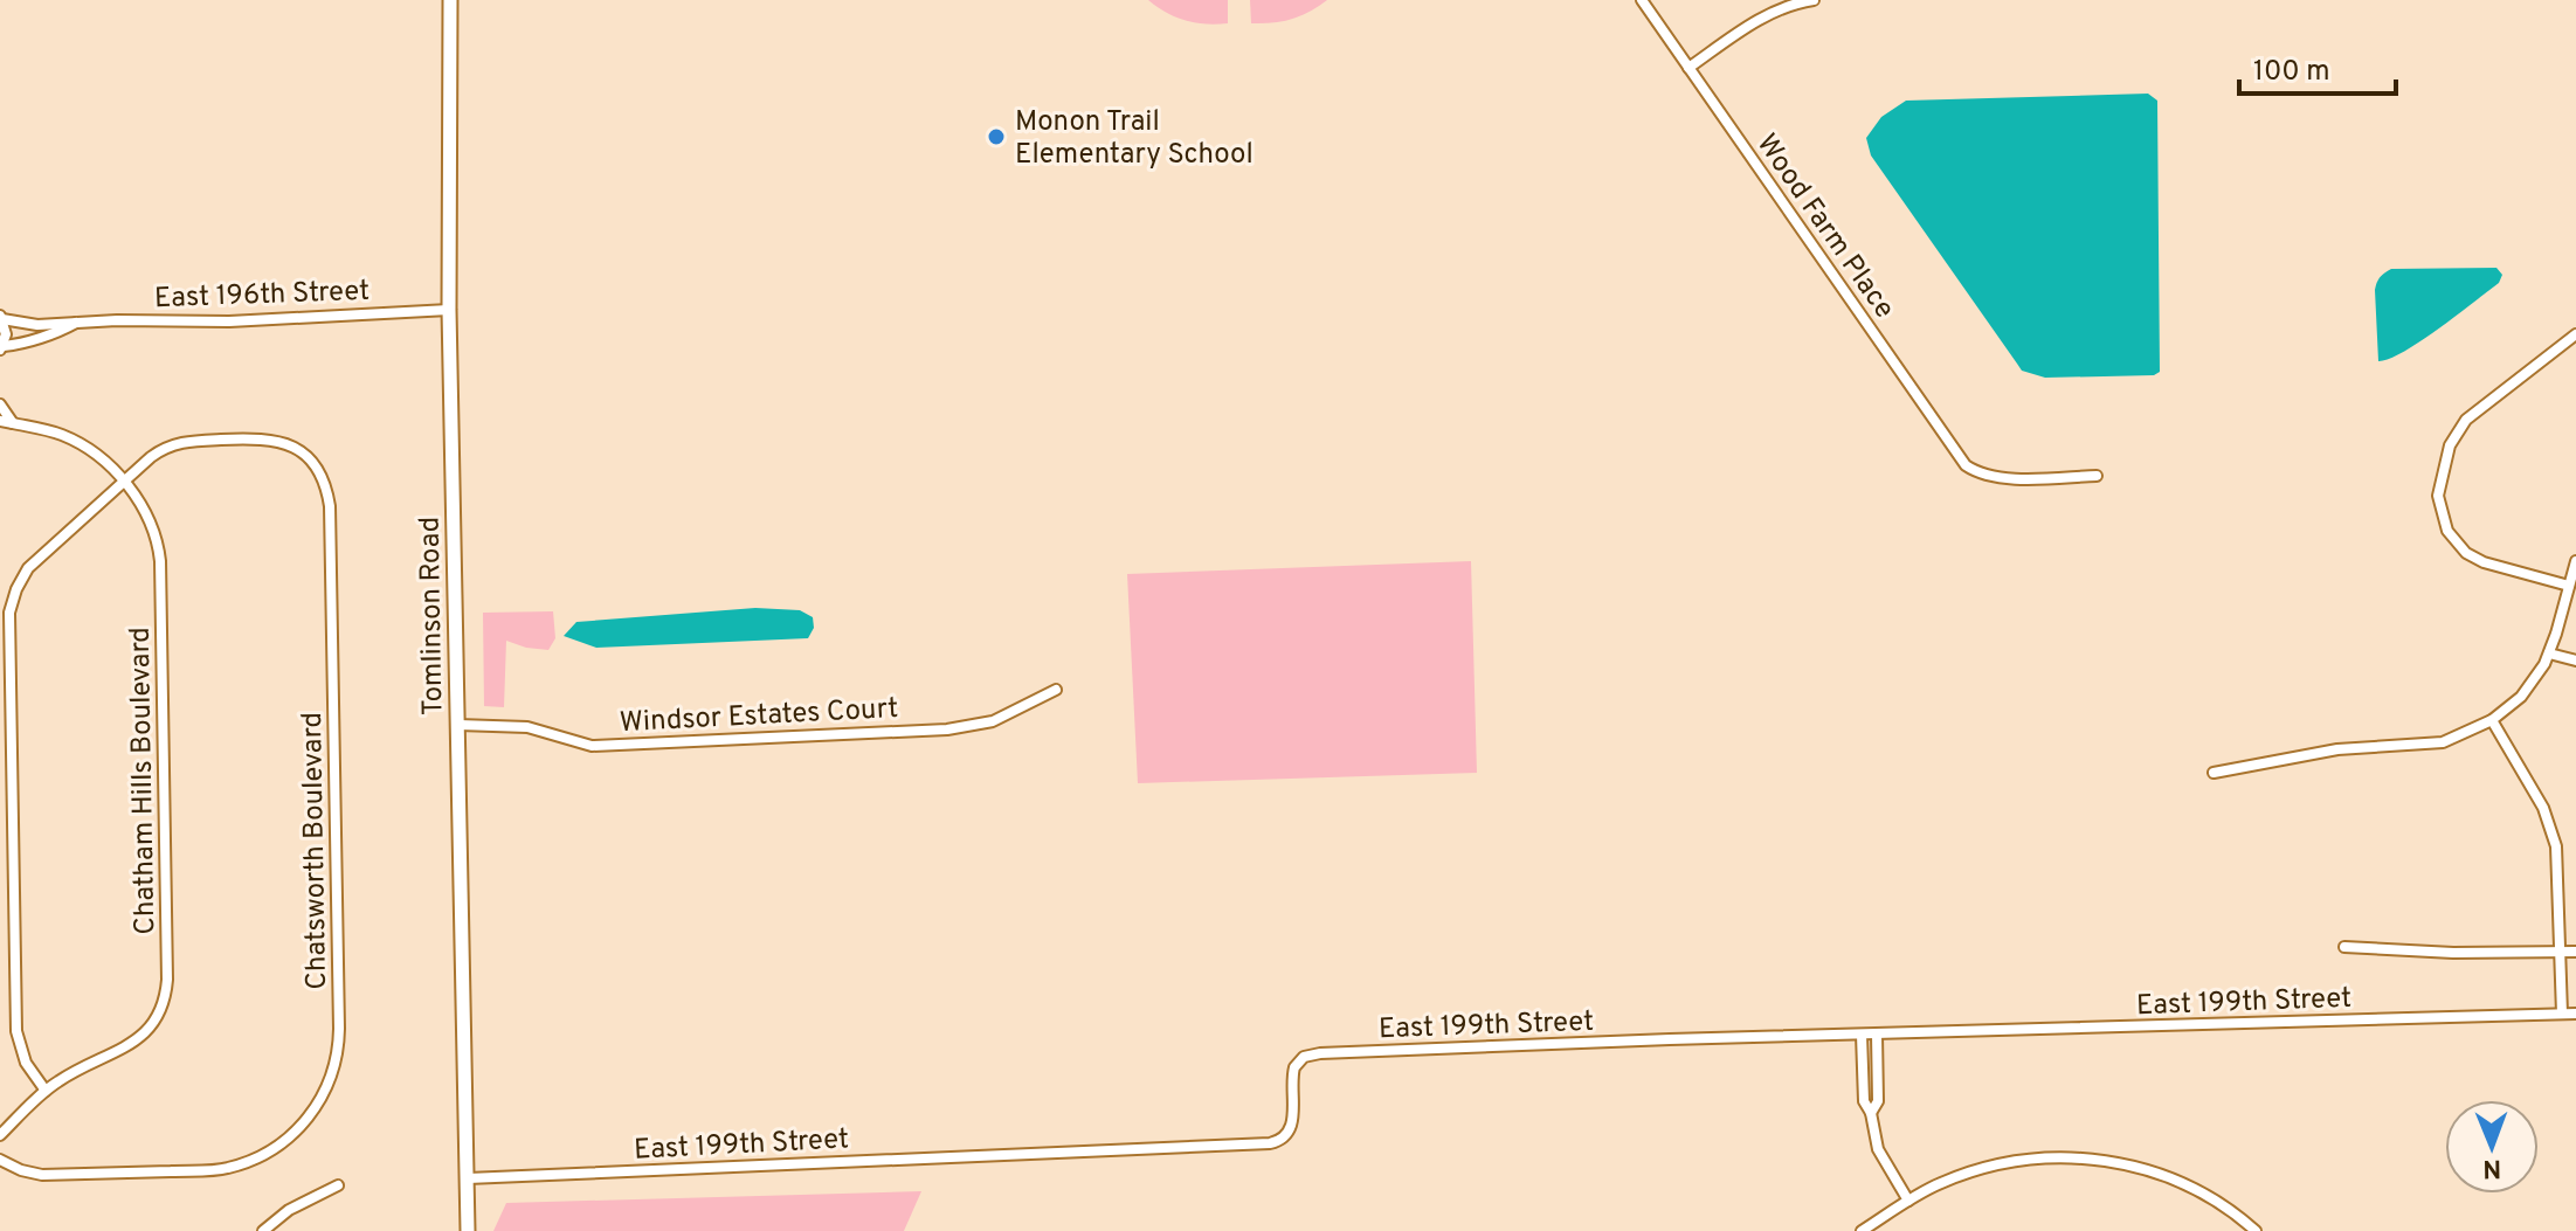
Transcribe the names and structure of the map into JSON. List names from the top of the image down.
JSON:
{
  "streets": {
    "street": [
      "Wood Farm Place",
      "East 196th Street",
      "Tomlinson Road",
      "Windsor Estates Court",
      "Chatham Hills Boulevard",
      "Chatsworth Boulevard",
      "East 199th Street"
    ]
  },
  "crossings": [
    ["East 196th Street", "Tomlinson Road"],
    ["Tomlinson Road", "Windsor Estates Court"],
    ["Tomlinson Road", "East 199th Street"],
    ["Chatham Hills Boulevard", "Chatsworth Boulevard"]
  ],
  "places": ["Monon Trail Elementary School"],
  "scale_bar": "100 m",
  "north": "bottom"
}
